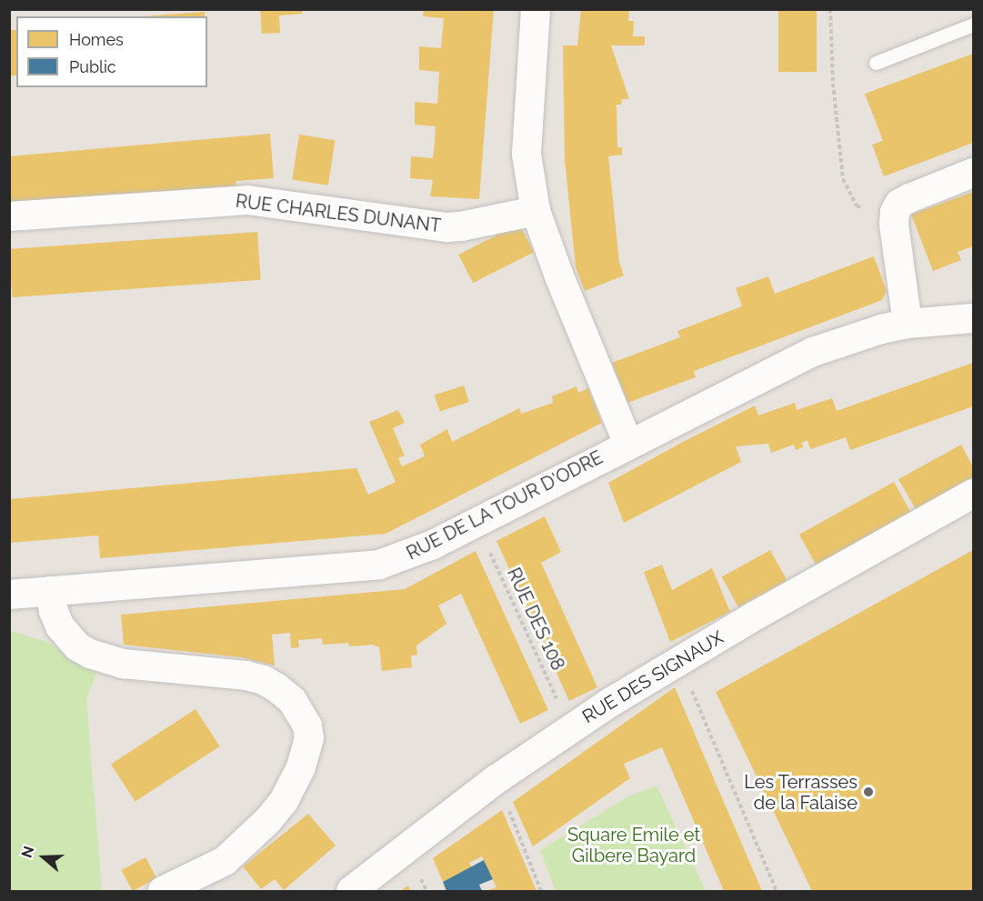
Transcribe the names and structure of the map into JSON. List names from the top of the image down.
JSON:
{
  "streets": {
    "street": ["RUE CHARLES DUNANT", "RUE DE LA TOUR D'ODRE", "RUE DES SIGNAUX"],
    "path": ["RUE DES 108"]
  },
  "crossings": [
    ["RUE DE LA TOUR D'ODRE", "RUE DES 108"],
    ["RUE DES 108", "RUE DES SIGNAUX"]
  ],
  "parks": ["Square Emile et Gilbere Bayard"],
  "places": ["Les Terrasses de la Falaise"],
  "legend": ["Homes", "Public"],
  "north": "left"
}
